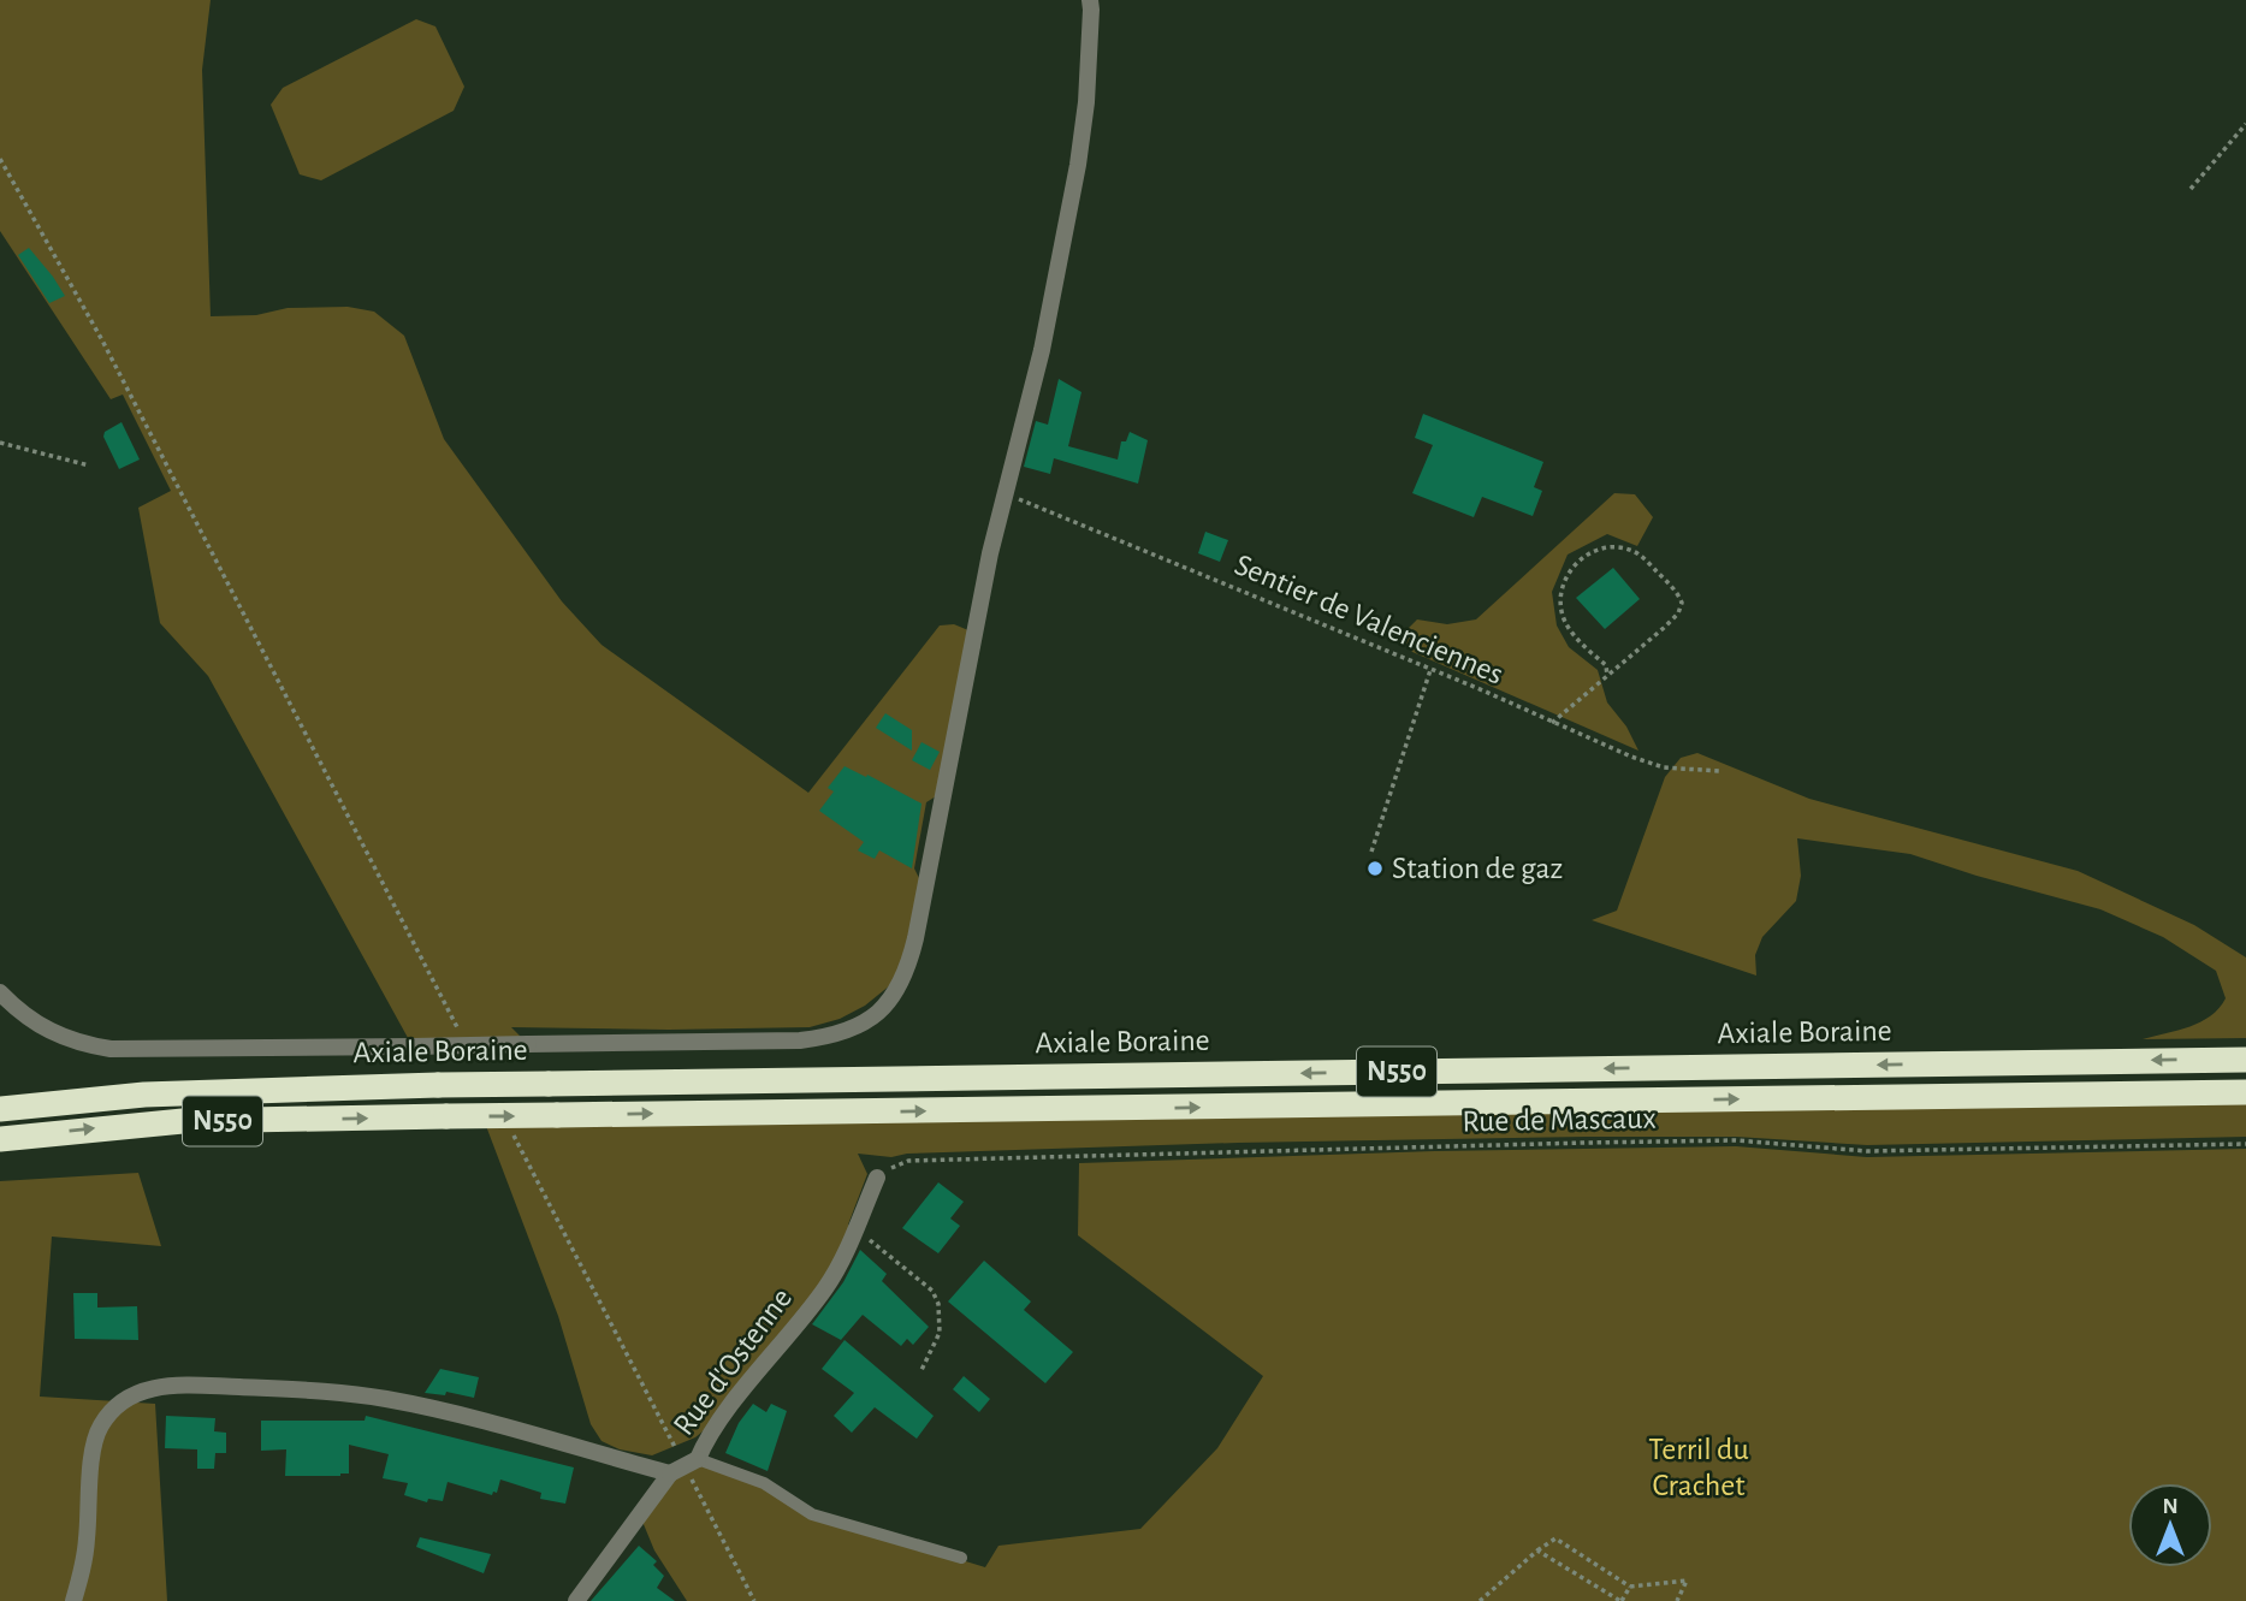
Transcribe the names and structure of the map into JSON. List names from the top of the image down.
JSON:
{
  "streets": {
    "highway": ["Axiale Boraine", "N550"],
    "street": ["Rue d'Ostenne"],
    "path": ["Sentier de Valenciennes", "Rue de Mascaux"]
  },
  "crossings": [
    ["Rue de Mascaux", "Rue d'Ostenne"]
  ],
  "parks": ["Terril du Crachet"],
  "places": ["Station de gaz"],
  "north": "top"
}
